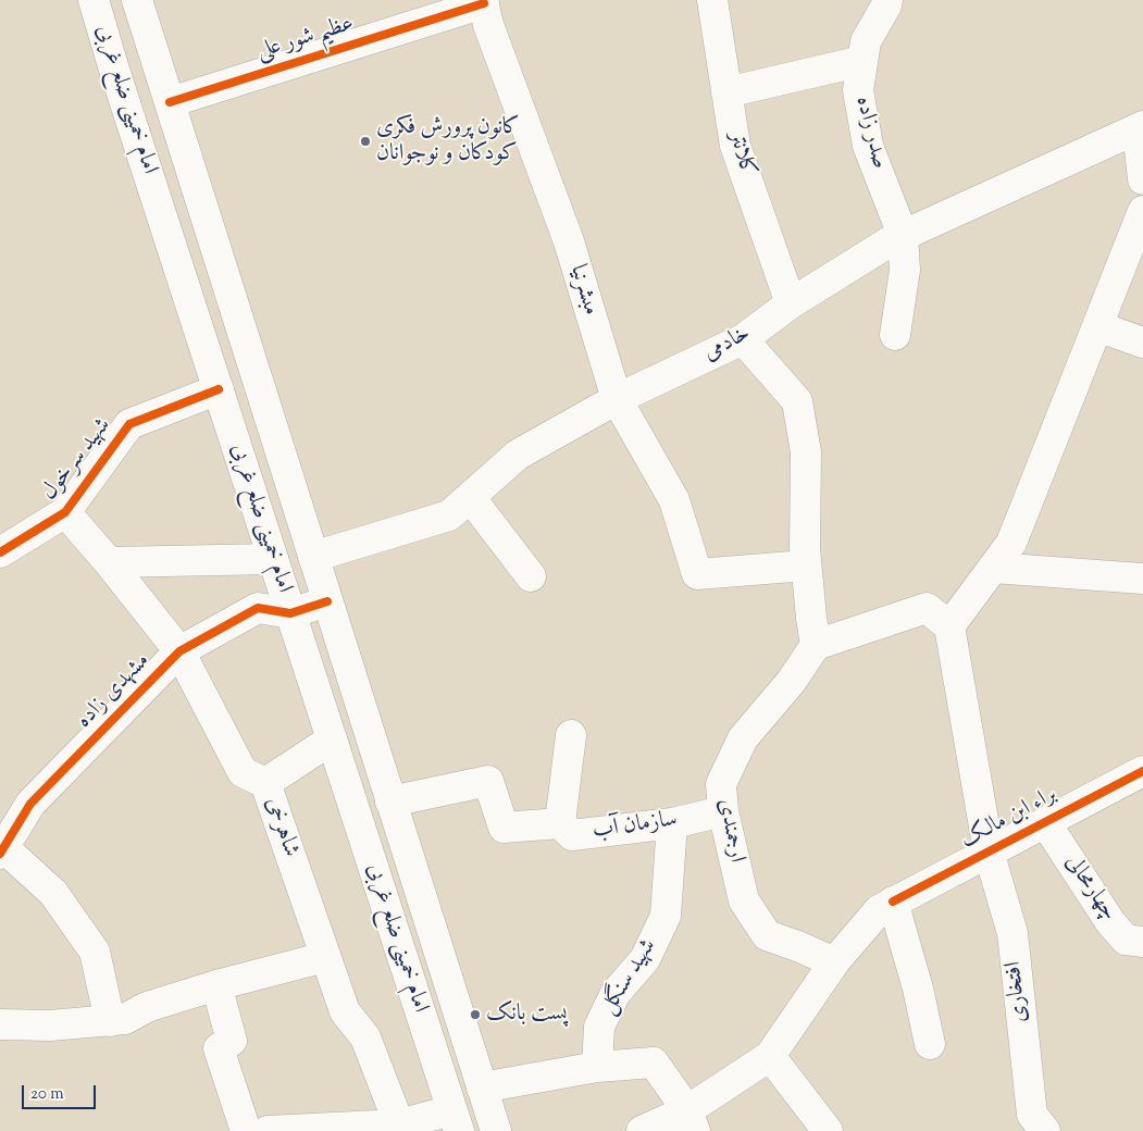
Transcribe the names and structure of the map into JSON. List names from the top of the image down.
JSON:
{
  "streets": {
    "main road": [
      "عظیم شور علی",
      "امام خمینی ضلع غربی",
      "صدر زاده",
      "کلانتر",
      "مبشرنیا",
      "خادمی",
      "شهید سرخول",
      "مشهدی زاده",
      "براء ابن مالک",
      "سازمان آب",
      "شاهرخی",
      "ارجمندی",
      "چهارمحالی",
      "شهید سنگل",
      "افتخاری"
    ]
  },
  "crossings": [
    ["عظیم شور علی", "امام خمینی ضلع غربی"],
    ["عظیم شور علی", "مبشرنیا"],
    ["امام خمینی ضلع غربی", "خادمی"],
    ["امام خمینی ضلع غربی", "شهید سرخول"],
    ["امام خمینی ضلع غربی", "مشهدی زاده"],
    ["امام خمینی ضلع غربی", "سازمان آب"],
    ["صدر زاده", "خادمی"],
    ["کلانتر", "خادمی"],
    ["مبشرنیا", "خادمی"],
    ["شهید سرخول", "شاهرخی"],
    ["مشهدی زاده", "شاهرخی"],
    ["براء ابن مالک", "ارجمندی"],
    ["براء ابن مالک", "چهارمحالی"],
    ["براء ابن مالک", "افتخاری"],
    ["سازمان آب", "ارجمندی"],
    ["سازمان آب", "شهید سنگل"]
  ],
  "places": ["کانون پرورش فکری کودکان و نوجوانان", "پست بانک"],
  "scale_bar": "20 m"
}
